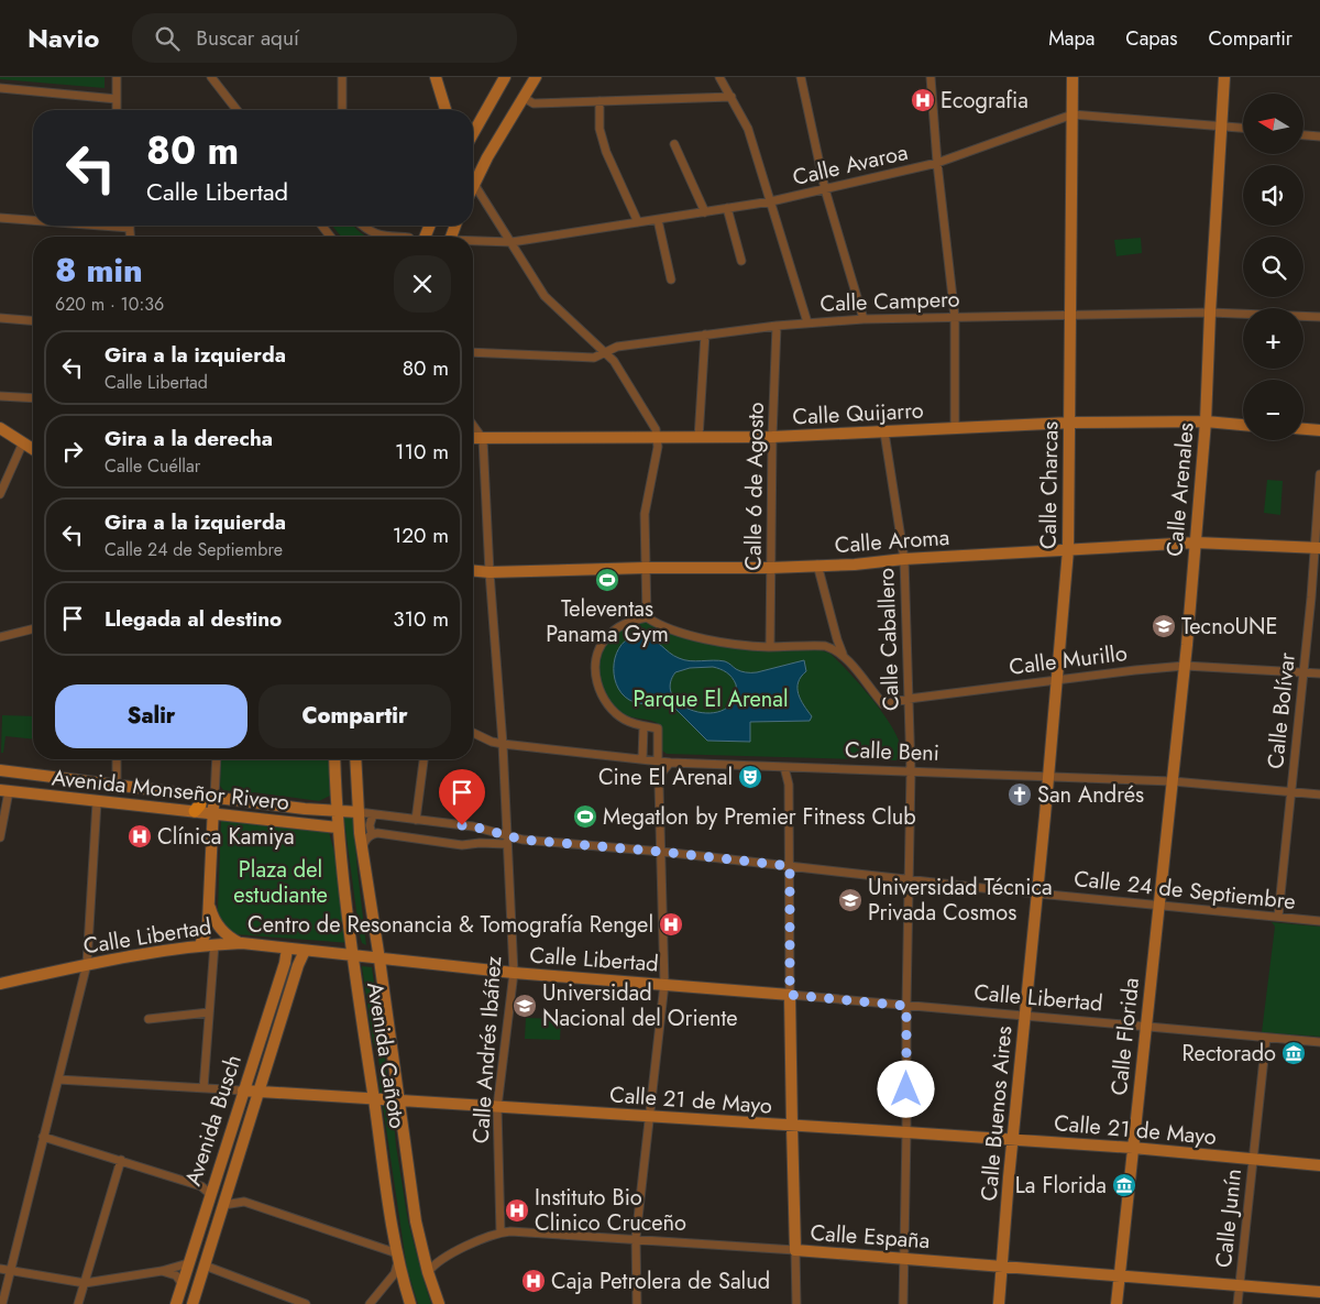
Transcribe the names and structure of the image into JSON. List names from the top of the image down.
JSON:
{
  "streets": {
    "street": [
      "Calle Avaroa",
      "Calle Campero",
      "Calle Quijarro",
      "Calle Charcas",
      "Calle 6 de Agosto",
      "Calle Arenales",
      "Calle Aroma",
      "Calle Caballero",
      "Calle Murillo",
      "Calle Bolívar",
      "Calle Beni",
      "Avenida Monseñor Rivero",
      "Calle 24 de Septiembre",
      "Calle Libertad",
      "Calle Florida",
      "Calle Andrés Ibáñez",
      "Avenida Cañoto",
      "Calle 21 de Mayo",
      "Calle Buenos Aires",
      "Avenida Busch",
      "Calle Junín",
      "Calle España"
    ]
  },
  "crossings": [
    ["Calle Avaroa", "Calle Charcas"],
    ["Calle Avaroa", "Calle Arenales"],
    ["Calle Campero", "Calle Charcas"],
    ["Calle Campero", "Calle 6 de Agosto"],
    ["Calle Campero", "Calle Arenales"],
    ["Calle Quijarro", "Calle Charcas"],
    ["Calle Quijarro", "Calle 6 de Agosto"],
    ["Calle Quijarro", "Calle Arenales"],
    ["Calle Quijarro", "Calle Caballero"],
    ["Calle Quijarro", "Calle Andrés Ibáñez"],
    ["Calle Charcas", "Calle Aroma"],
    ["Calle Charcas", "Calle Murillo"],
    ["Calle Charcas", "Calle Beni"],
    ["Calle Charcas", "Calle 24 de Septiembre"],
    ["Calle Charcas", "Calle Buenos Aires"],
    ["Calle 6 de Agosto", "Calle Aroma"],
    ["Calle 6 de Agosto", "Calle Murillo"],
    ["Calle Arenales", "Calle Aroma"],
    ["Calle Arenales", "Calle Murillo"],
    ["Calle Arenales", "Calle Beni"],
    ["Calle Arenales", "Calle 24 de Septiembre"],
    ["Calle Arenales", "Calle Florida"],
    ["Calle Aroma", "Calle Caballero"],
    ["Calle Aroma", "Calle Murillo"],
    ["Calle Aroma", "Calle Bolívar"],
    ["Calle Aroma", "Calle Andrés Ibáñez"],
    ["Calle Caballero", "Calle Murillo"],
    ["Calle Caballero", "Calle Beni"],
    ["Calle Caballero", "Calle 24 de Septiembre"],
    ["Calle Caballero", "Calle Libertad"],
    ["Calle Caballero", "Calle 21 de Mayo"],
    ["Calle Caballero", "Calle España"],
    ["Calle Murillo", "Calle Bolívar"],
    ["Calle Bolívar", "Calle Beni"],
    ["Calle Bolívar", "Calle 24 de Septiembre"],
    ["Calle Beni", "Calle Andrés Ibáñez"],
    ["Avenida Monseñor Rivero", "Calle 24 de Septiembre"],
    ["Avenida Monseñor Rivero", "Avenida Cañoto"],
    ["Calle 24 de Septiembre", "Calle Florida"],
    ["Calle 24 de Septiembre", "Calle Andrés Ibáñez"],
    ["Calle 24 de Septiembre", "Avenida Cañoto"],
    ["Calle 24 de Septiembre", "Calle Buenos Aires"],
    ["Calle Libertad", "Calle Florida"],
    ["Calle Libertad", "Calle Andrés Ibáñez"],
    ["Calle Libertad", "Avenida Cañoto"],
    ["Calle Libertad", "Calle Buenos Aires"],
    ["Calle Libertad", "Avenida Busch"],
    ["Calle Libertad", "Calle Junín"],
    ["Calle Florida", "Calle 21 de Mayo"],
    ["Calle Florida", "Calle España"],
    ["Calle Andrés Ibáñez", "Calle 21 de Mayo"],
    ["Calle Andrés Ibáñez", "Calle España"],
    ["Avenida Cañoto", "Calle 21 de Mayo"],
    ["Avenida Cañoto", "Calle España"],
    ["Calle 21 de Mayo", "Calle Buenos Aires"],
    ["Calle 21 de Mayo", "Avenida Busch"],
    ["Calle 21 de Mayo", "Calle Junín"],
    ["Calle Buenos Aires", "Calle España"],
    ["Calle Junín", "Calle España"]
  ],
  "parks": ["Parque El Arenal", "Plaza del estudiante"],
  "places": {
    "hospital": [
      "Ecografia",
      "Clínica Kamiya",
      "Centro de Resonancia & Tomografía Rengel",
      "Instituto Bio Clinico Cruceño",
      "Caja Petrolera de Salud"
    ],
    "sports": ["Televentas Panama Gym", "Megatlon by Premier Fitness Club"],
    "school or university": ["TecnoUNE", "Universidad Técnica Privada Cosmos", "Universidad Nacional del Oriente"],
    "theatre": ["Cine El Arenal"],
    "church": ["San Andrés"],
    "museum": ["Rectorado", "La Florida"]
  },
  "north": "left",
  "page": {
    "header": "Navio",
    "search": "Buscar aquí",
    "nav": ["Mapa", "Capas", "Compartir"],
    "map_buttons": ["+", "−"],
    "turn": ["80 m", "Calle Libertad"],
    "heading": ["8 min", "620 m · 10:36"],
    "list": [
      {
        "name": "Gira a la izquierda",
        "note": "Calle Libertad",
        "value": "80 m"
      },
      {
        "name": "Gira a la derecha",
        "note": "Calle Cuéllar",
        "value": "110 m"
      },
      {
        "name": "Gira a la izquierda",
        "note": "Calle 24 de Septiembre",
        "value": "120 m"
      },
      {
        "name": "Llegada al destino",
        "value": "310 m"
      }
    ],
    "buttons": ["Salir", "Compartir"]
  }
}
